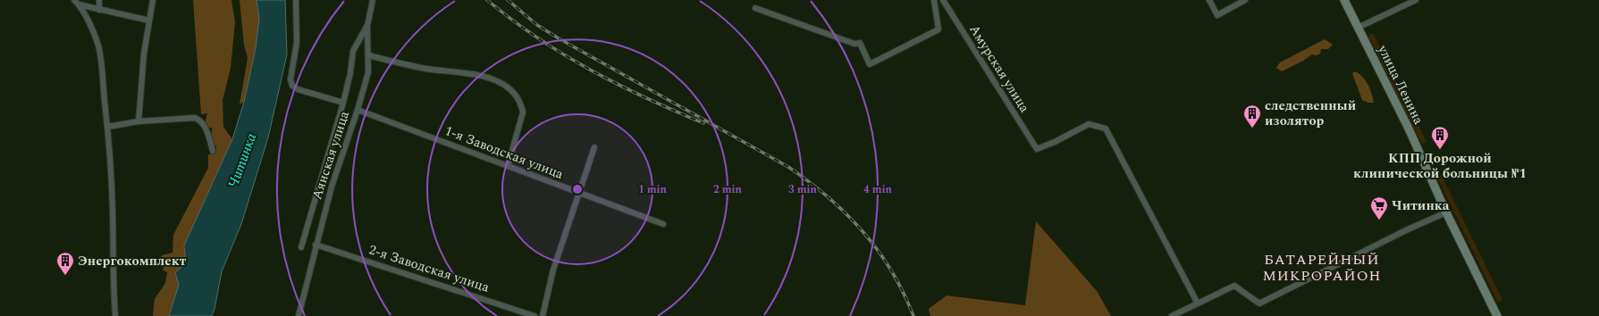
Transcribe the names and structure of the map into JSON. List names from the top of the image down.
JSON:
{
  "streets": {
    "main road": ["улица Ленина"],
    "street": [
      "Амурская улица",
      "1-я Заводская улица",
      "Аянская улица",
      "2-я Заводская улица"
    ]
  },
  "crossings": [
    ["1-я Заводская улица", "Аянская улица"],
    ["Аянская улица", "2-я Заводская улица"]
  ],
  "districts": ["БАТАРЕЙНЫЙ МИКРОРАЙОН"],
  "water": ["Читинка"],
  "places": {
    "building": ["следственный изолятор", "КПП Дорожной клинической больницы №1", "Энергокомплект"],
    "supermarket": ["Читинка"]
  },
  "rings": [
    "1 min",
    "2 min",
    "3 min",
    "4 min"
  ]
}
